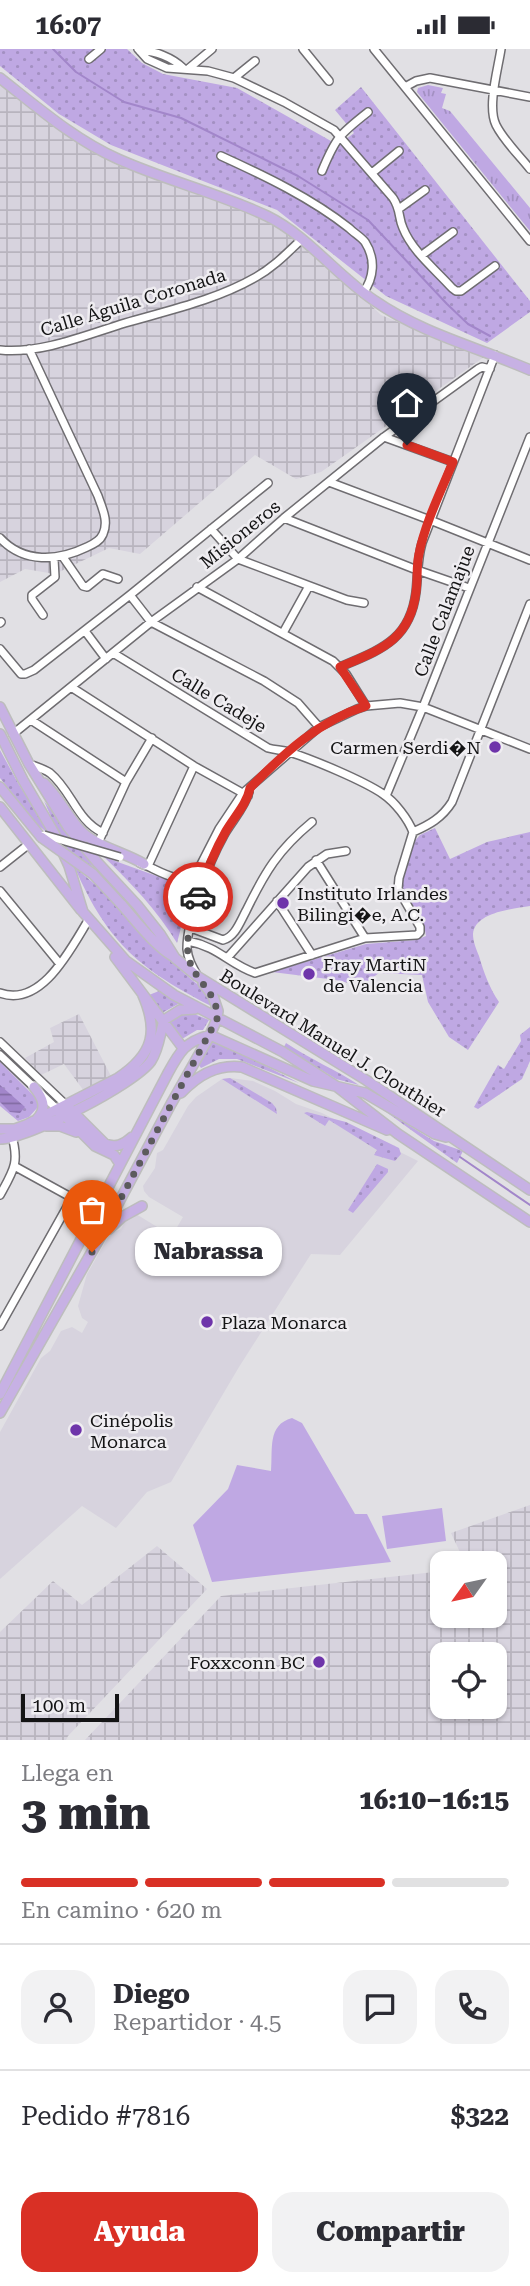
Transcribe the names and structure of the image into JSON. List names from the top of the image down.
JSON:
{
  "streets": {
    "main road": ["Boulevard Manuel J. Clouthier"],
    "street": [
      "Calle Águila Coronada",
      "Misioneros",
      "Calle Calamajue",
      "Calle Cadeje"
    ]
  },
  "crossings": [
    ["Misioneros", "Calle Cadeje"],
    ["Calle Calamajue", "Calle Cadeje"]
  ],
  "places": [
    "Carmen Serdi�N",
    "Instituto Irlandes Bilingi�e, A.C.",
    "Fray MartiN de Valencia",
    "Nabrassa",
    "Plaza Monarca",
    "Cinépolis Monarca",
    "Foxxconn BC"
  ],
  "scale_bar": "100 m",
  "north": "bottom left",
  "page": {
    "status": "16:07",
    "bubble": "Nabrassa",
    "scale": "100 m",
    "heading": ["3 min", "Llega en", "16:10–16:15"],
    "panel": [
      "Diego",
      "Repartidor · 4.5",
      "Pedido #7816",
      "$322"
    ],
    "bar": "En camino · 620 m",
    "buttons": ["Ayuda", "Compartir"]
  }
}
